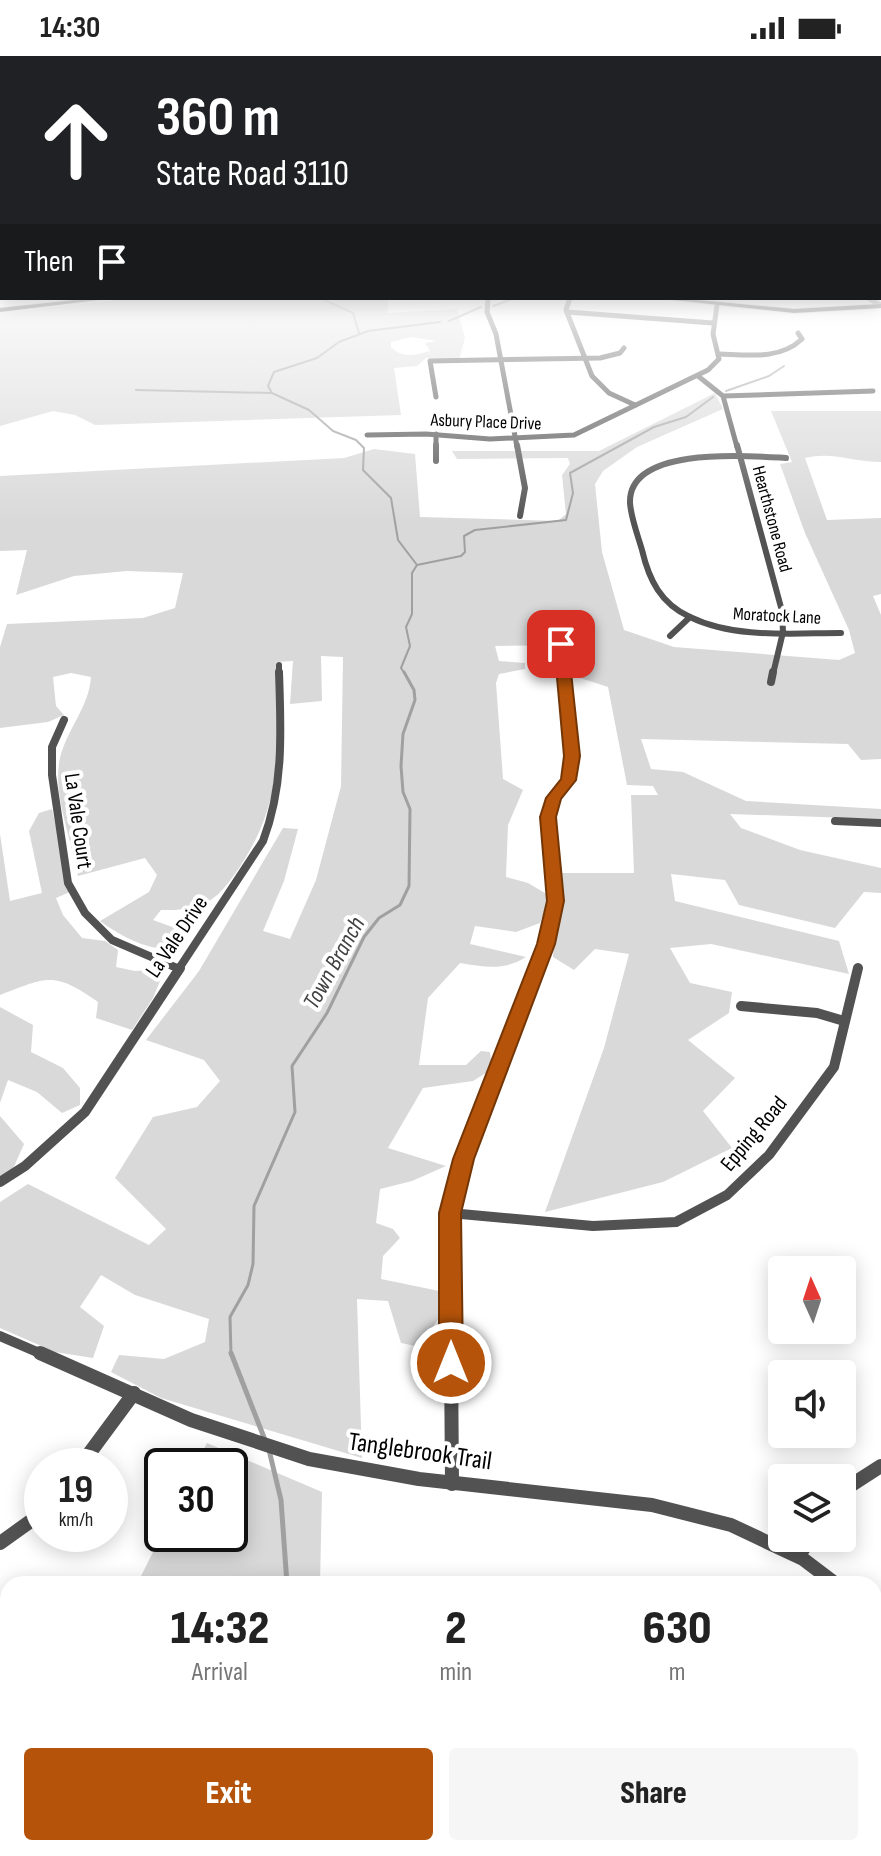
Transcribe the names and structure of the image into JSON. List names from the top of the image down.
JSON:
{
  "streets": {
    "street": [
      "Asbury Place Drive",
      "Hearthstone Road",
      "Moratock Lane",
      "La Vale Court",
      "La Vale Drive",
      "Epping Road",
      "Tanglebrook Trail"
    ]
  },
  "crossings": [
    ["Hearthstone Road", "Moratock Lane"],
    ["La Vale Court", "La Vale Drive"]
  ],
  "water": ["Town Branch"],
  "north": "top",
  "page": {
    "status": "14:30",
    "turn": ["360 m", "State Road 3110"],
    "then": "Then",
    "speed": "19 km/h",
    "limit": "30",
    "eta": [
      "14:32",
      "Arrival",
      "2",
      "min",
      "630",
      "m"
    ],
    "buttons": ["Exit", "Share"]
  }
}
